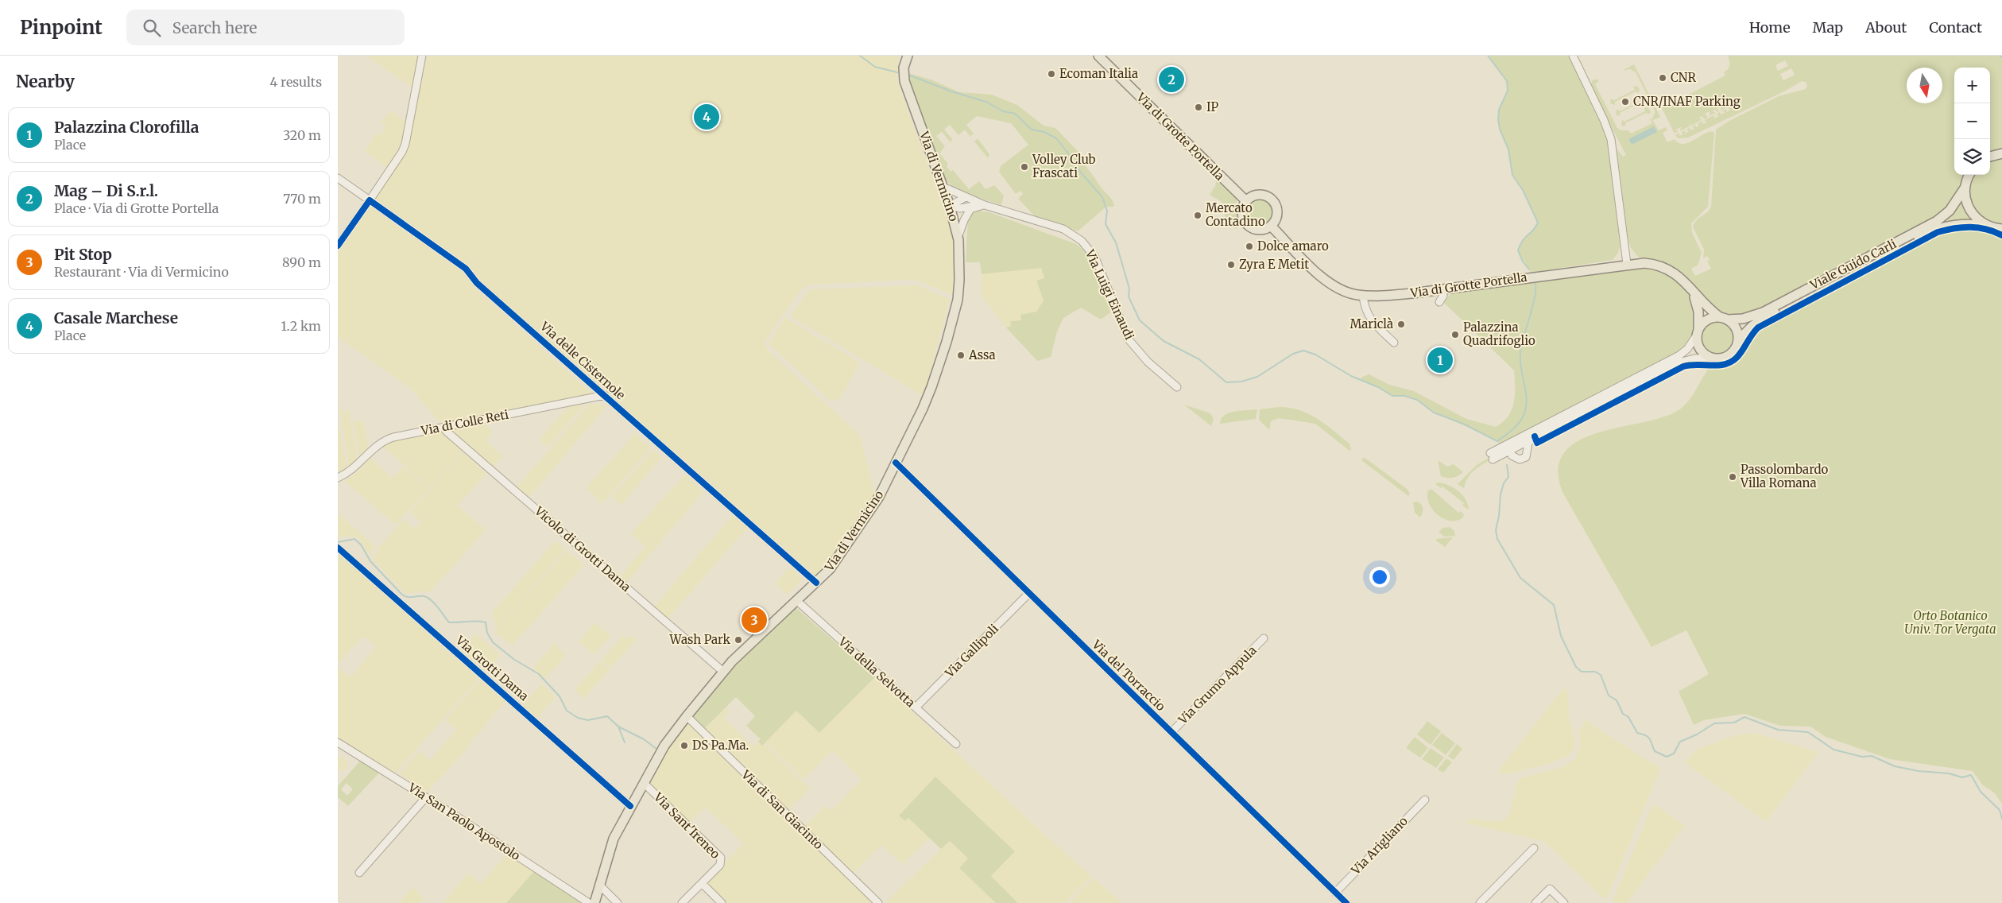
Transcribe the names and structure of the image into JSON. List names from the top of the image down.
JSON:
{
  "streets": {
    "main road": ["Via di Grotte Portella", "Via di Vermicino", "Viale Guido Carli"],
    "street": [
      "Via Luigi Einaudi",
      "Via delle Cisternole",
      "Via di Colle Reti",
      "Vicolo di Grotti Dama",
      "Via Gallipoli",
      "Via Grotti Dama",
      "Via della Selvotta",
      "Via del Torraccio",
      "Via Grumo Appula",
      "Via di San Giacinto",
      "Via San Paolo Apostolo",
      "Via Sant'Ireneo",
      "Via Arigliano"
    ]
  },
  "crossings": [
    ["Via di Grotte Portella", "Viale Guido Carli"],
    ["Via di Vermicino", "Via Luigi Einaudi"],
    ["Via di Vermicino", "Via delle Cisternole"],
    ["Via di Vermicino", "Vicolo di Grotti Dama"],
    ["Via di Vermicino", "Via Grotti Dama"],
    ["Via di Vermicino", "Via della Selvotta"],
    ["Via di Vermicino", "Via del Torraccio"],
    ["Via di Vermicino", "Via di San Giacinto"],
    ["Via di Vermicino", "Via Sant'Ireneo"],
    ["Via delle Cisternole", "Via di Colle Reti"],
    ["Via di Colle Reti", "Vicolo di Grotti Dama"],
    ["Via Gallipoli", "Via della Selvotta"],
    ["Via Gallipoli", "Via del Torraccio"],
    ["Via del Torraccio", "Via Grumo Appula"],
    ["Via del Torraccio", "Via Arigliano"]
  ],
  "parks": ["Orto Botanico Univ. Tor Vergata"],
  "places": [
    "Ecoman Italia",
    "CNR",
    "CNR/INAF Parking",
    "IP",
    "Volley Club Frascati",
    "Mercato Contadino",
    "Dolce amaro",
    "Zyra E Metit",
    "Mariclà",
    "Palazzina Quadrifoglio",
    "Assa",
    "Passolombardo Villa Romana",
    "Wash Park",
    "DS Pa.Ma."
  ],
  "north": "bottom",
  "page": {
    "header": "Pinpoint",
    "search": "Search here",
    "nav": [
      "Home",
      "Map",
      "About",
      "Contact"
    ],
    "heading": ["Nearby", "4 results"],
    "pins": [
      "2",
      "4",
      "1",
      "3"
    ],
    "map_buttons": ["+", "−"],
    "list": [
      {
        "mark": "1",
        "name": "Palazzina Clorofilla",
        "note": "Place",
        "value": "320 m"
      },
      {
        "mark": "2",
        "name": "Mag – Di S.r.l.",
        "note": "Place · Via di Grotte Portella",
        "value": "770 m"
      },
      {
        "mark": "3",
        "name": "Pit Stop",
        "note": "Restaurant · Via di Vermicino",
        "value": "890 m"
      },
      {
        "mark": "4",
        "name": "Casale Marchese",
        "note": "Place",
        "value": "1.2 km"
      }
    ]
  }
}
